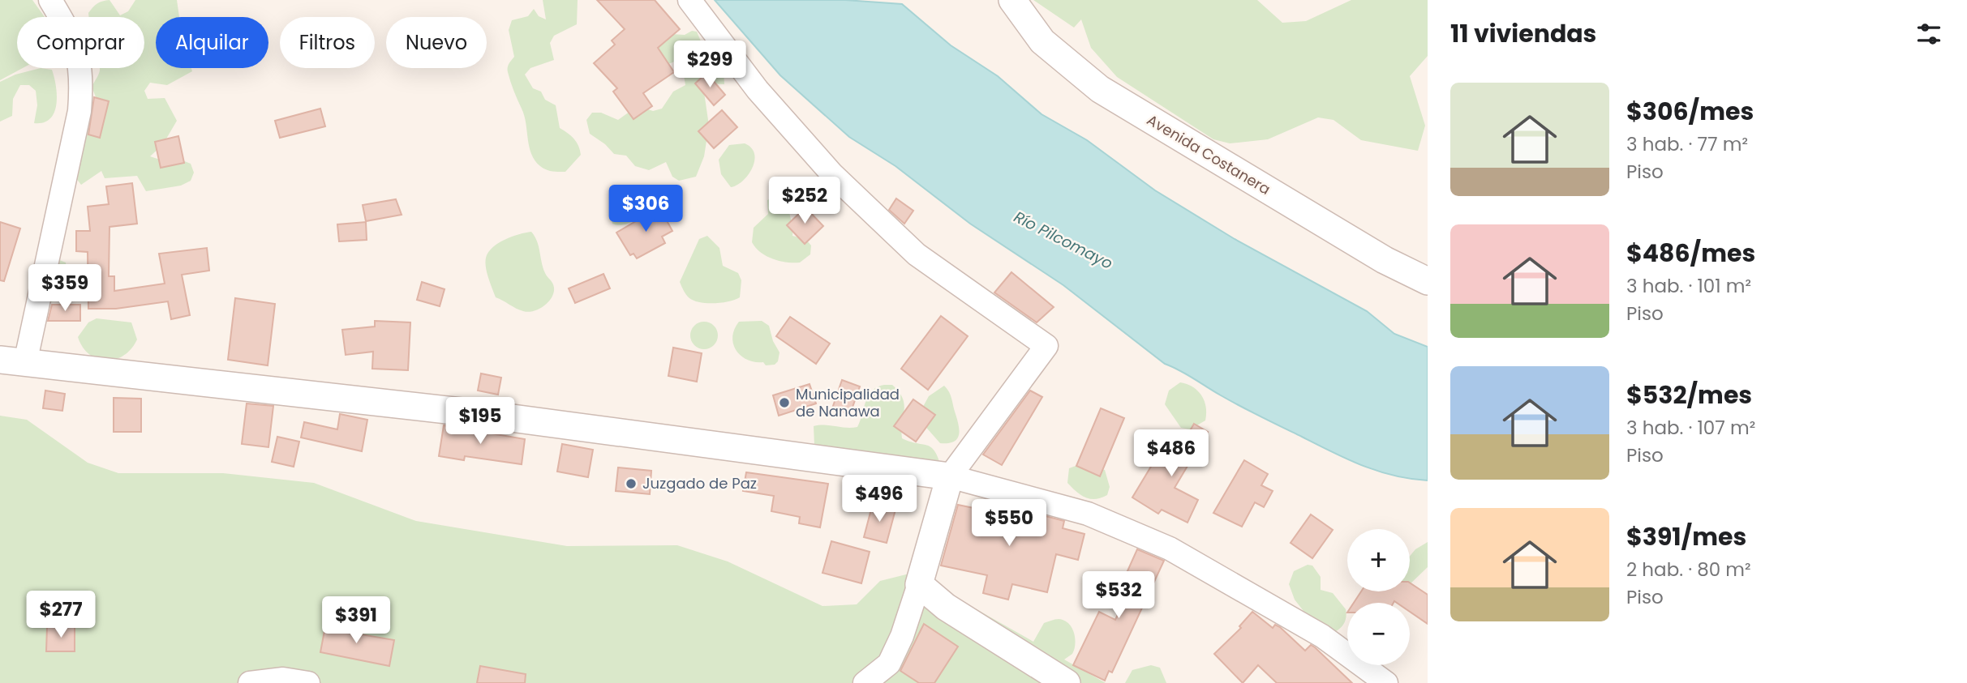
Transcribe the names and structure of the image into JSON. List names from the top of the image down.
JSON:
{
  "streets": {
    "street": ["Avenida Costanera"]
  },
  "water": ["Río Pilcomayo"],
  "places": ["Municipalidad de Nanawa", "Juzgado de Paz"],
  "page": {
    "heading": "11 viviendas",
    "chip": [
      "Comprar",
      "Alquilar",
      "Filtros",
      "Nuevo"
    ],
    "price": [
      "$299",
      "$252",
      "$306",
      "$359",
      "$195",
      "$486",
      "$496",
      "$550",
      "$532",
      "$277",
      "$391"
    ],
    "list": [
      {
        "name": "$306/mes",
        "note": "3 hab. · 77 m² · Piso"
      },
      {
        "name": "$486/mes",
        "note": "3 hab. · 101 m² · Piso"
      },
      {
        "name": "$532/mes",
        "note": "3 hab. · 107 m² · Piso"
      },
      {
        "name": "$391/mes",
        "note": "2 hab. · 80 m² · Piso"
      }
    ],
    "map_buttons": ["+", "−"]
  }
}
